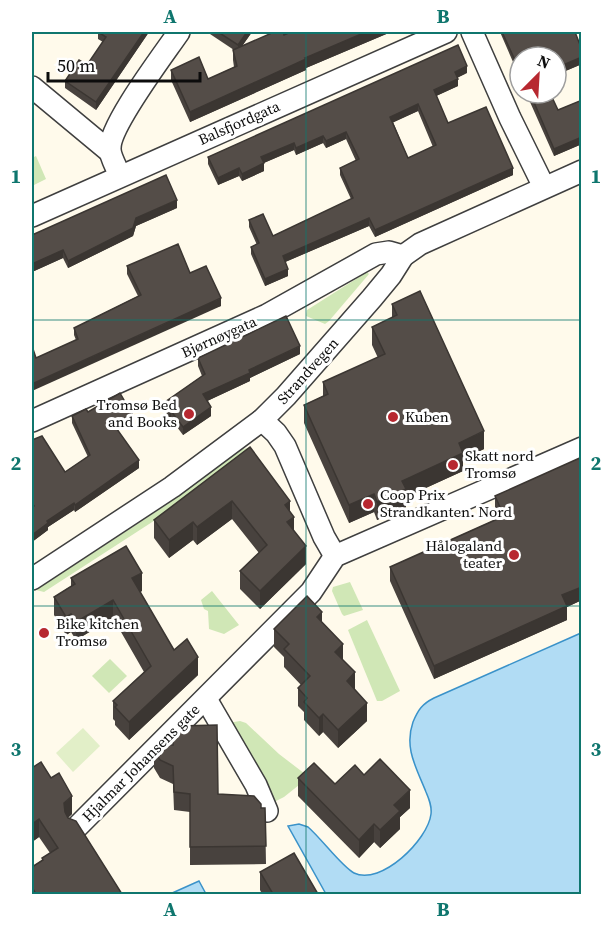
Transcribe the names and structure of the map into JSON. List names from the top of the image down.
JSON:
{
  "streets": {
    "street": [
      "Balsfjordgata",
      "Bjørnøygata",
      "Strandvegen",
      "Hjalmar Johansens gate"
    ]
  },
  "crossings": [
    ["Bjørnøygata", "Strandvegen"]
  ],
  "places": [
    "Tromsø Bed and Books",
    "Kuben",
    "Skatt nord Tromsø",
    "Coop Prix Strandkanten. Nord",
    "Hålogaland teater",
    "Bike kitchen Tromsø"
  ],
  "scale_bar": "50 m",
  "north": "top right",
  "grid": {
    "columns": ["A", "B"],
    "rows": ["1", "2", "3"]
  }
}
